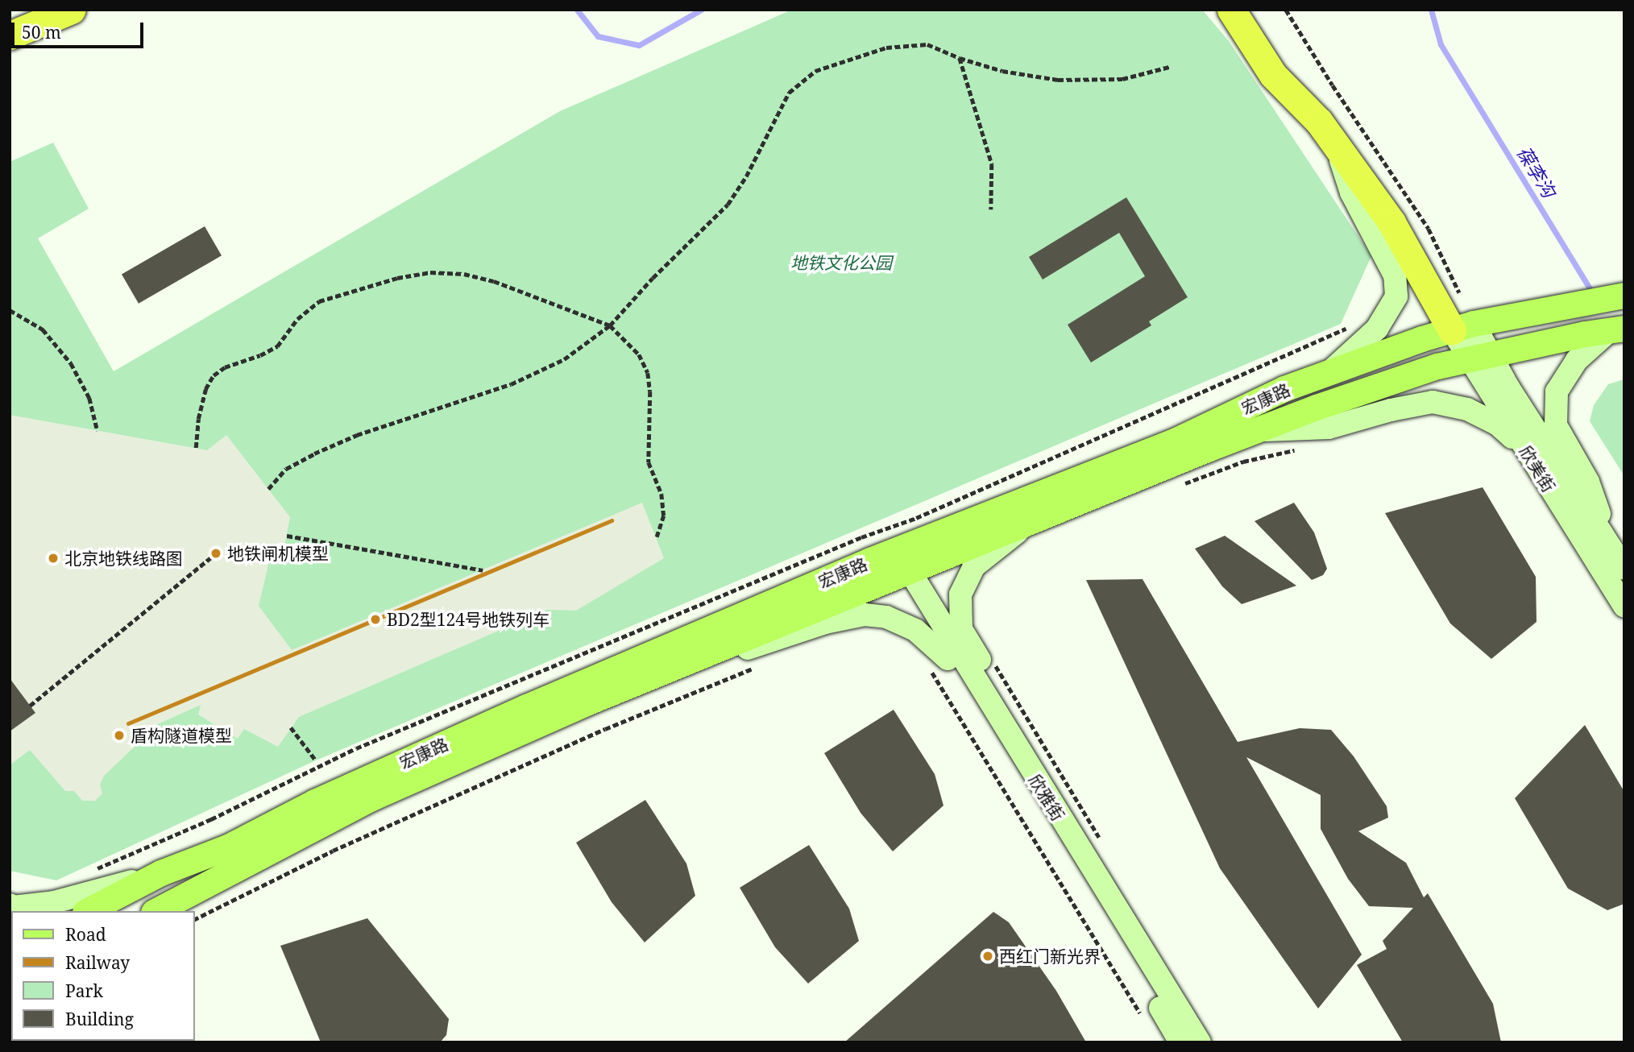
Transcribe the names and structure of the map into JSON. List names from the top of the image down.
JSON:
{
  "streets": {
    "main road": ["宏康路", "欣美街", "欣雅街"]
  },
  "crossings": [
    ["宏康路", "欣美街"],
    ["宏康路", "欣雅街"]
  ],
  "water": ["葆李沟"],
  "parks": ["地铁文化公园"],
  "places": [
    "地铁闸机模型",
    "北京地铁线路图",
    "BD2型124号地铁列车",
    "盾构隧道模型",
    "西红门新光界"
  ],
  "legend": [
    "Road",
    "Railway",
    "Park",
    "Building"
  ],
  "scale_bar": "50 m"
}
